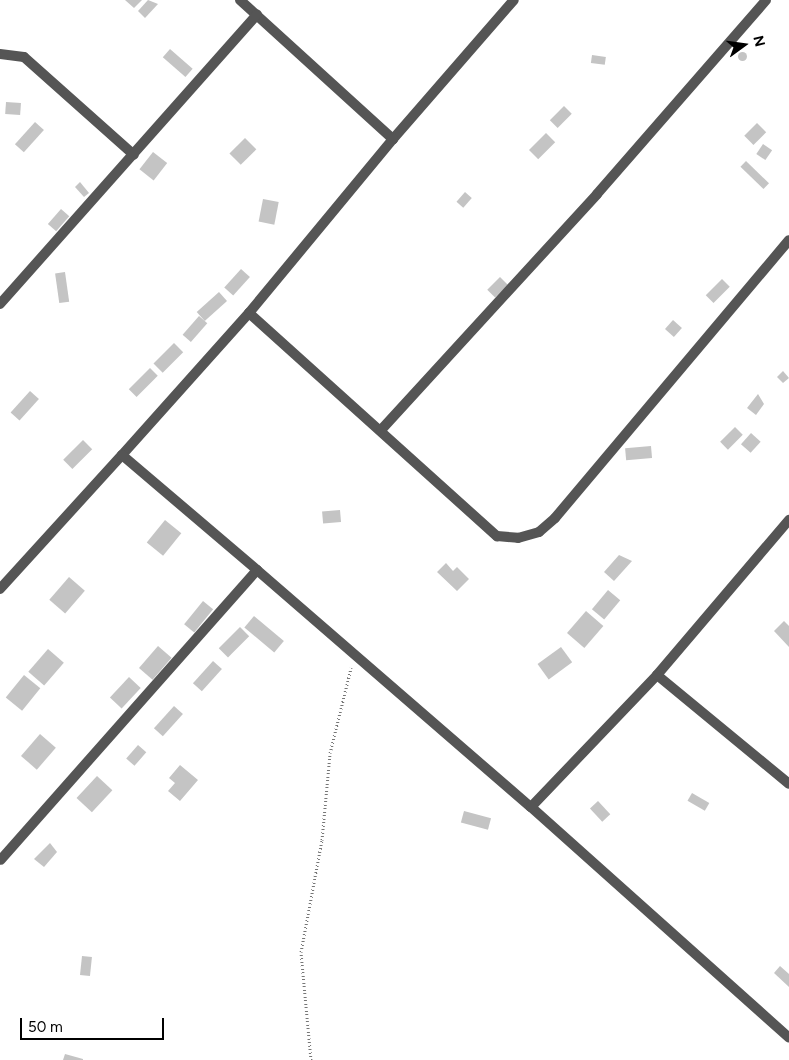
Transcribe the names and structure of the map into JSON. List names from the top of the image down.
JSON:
{
  "scale_bar": "50 m",
  "north": "right"
}
